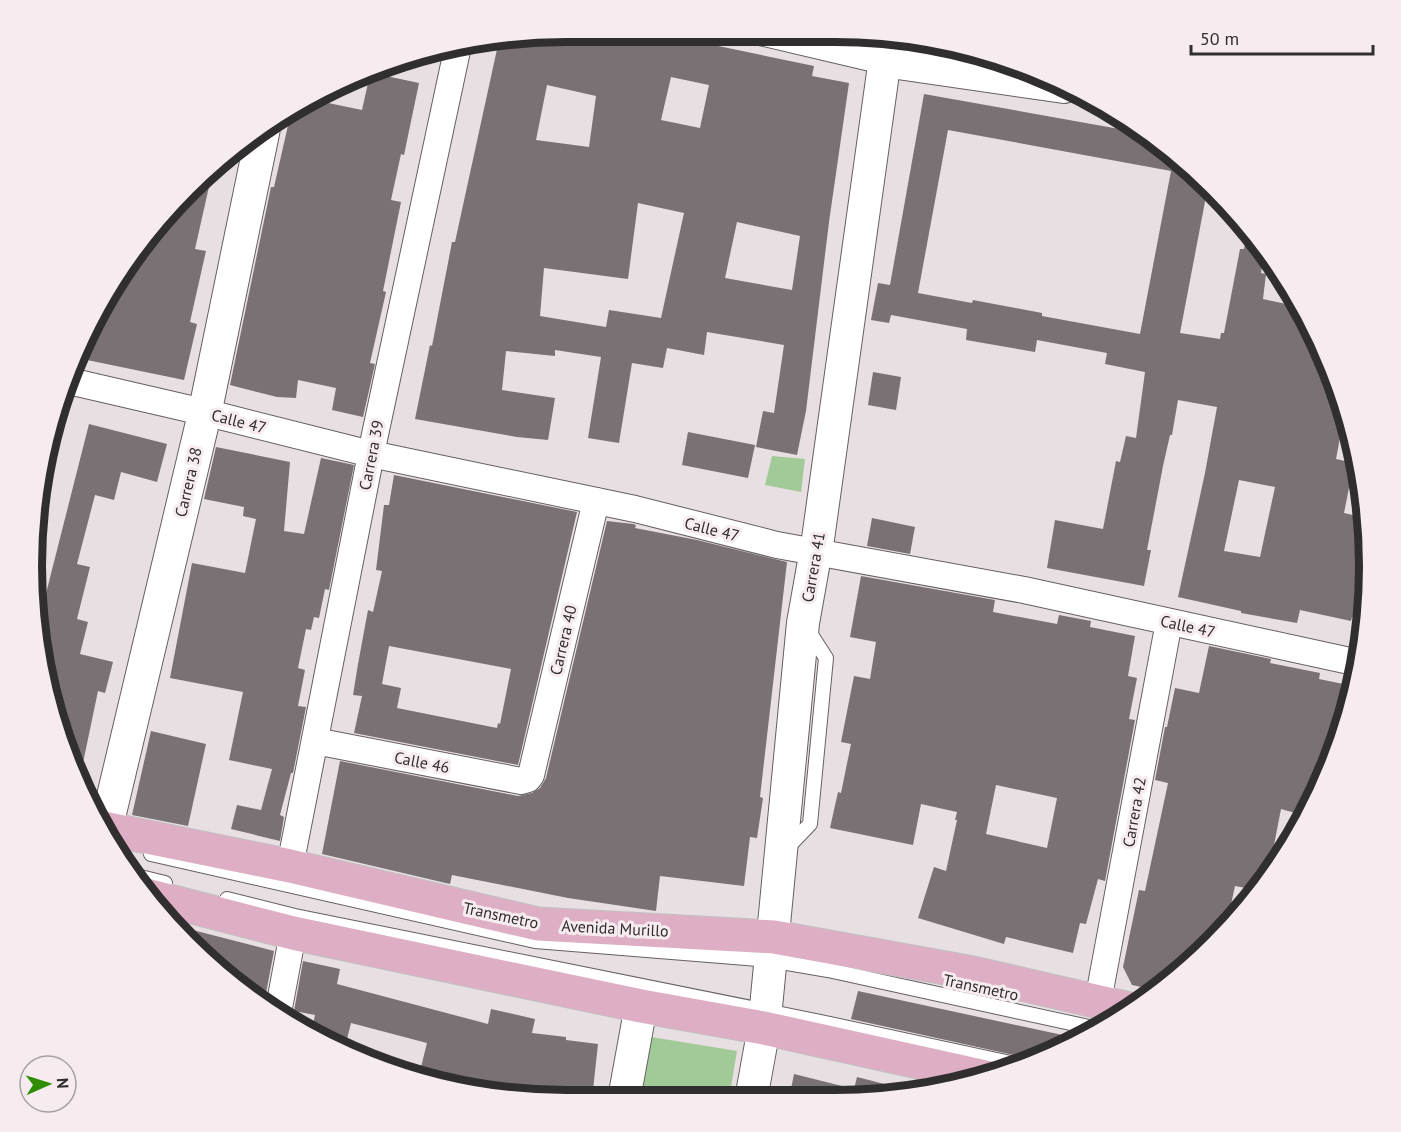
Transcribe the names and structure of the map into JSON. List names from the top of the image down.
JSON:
{
  "streets": {
    "main road": ["Carrera 38", "Avenida Murillo"],
    "street": [
      "Calle 47",
      "Carrera 39",
      "Carrera 41",
      "Carrera 40",
      "Calle 46",
      "Carrera 42"
    ],
    "lane": ["Transmetro"]
  },
  "crossings": [
    ["Calle 47", "Carrera 39"],
    ["Calle 47", "Carrera 38"],
    ["Calle 47", "Carrera 41"],
    ["Calle 47", "Carrera 40"],
    ["Calle 47", "Carrera 42"],
    ["Carrera 39", "Calle 46"],
    ["Carrera 39", "Avenida Murillo"],
    ["Carrera 41", "Transmetro"],
    ["Carrera 41", "Avenida Murillo"],
    ["Carrera 40", "Calle 46"],
    ["Carrera 42", "Avenida Murillo"],
    ["Transmetro", "Avenida Murillo"]
  ],
  "scale_bar": "50 m",
  "north": "right"
}
